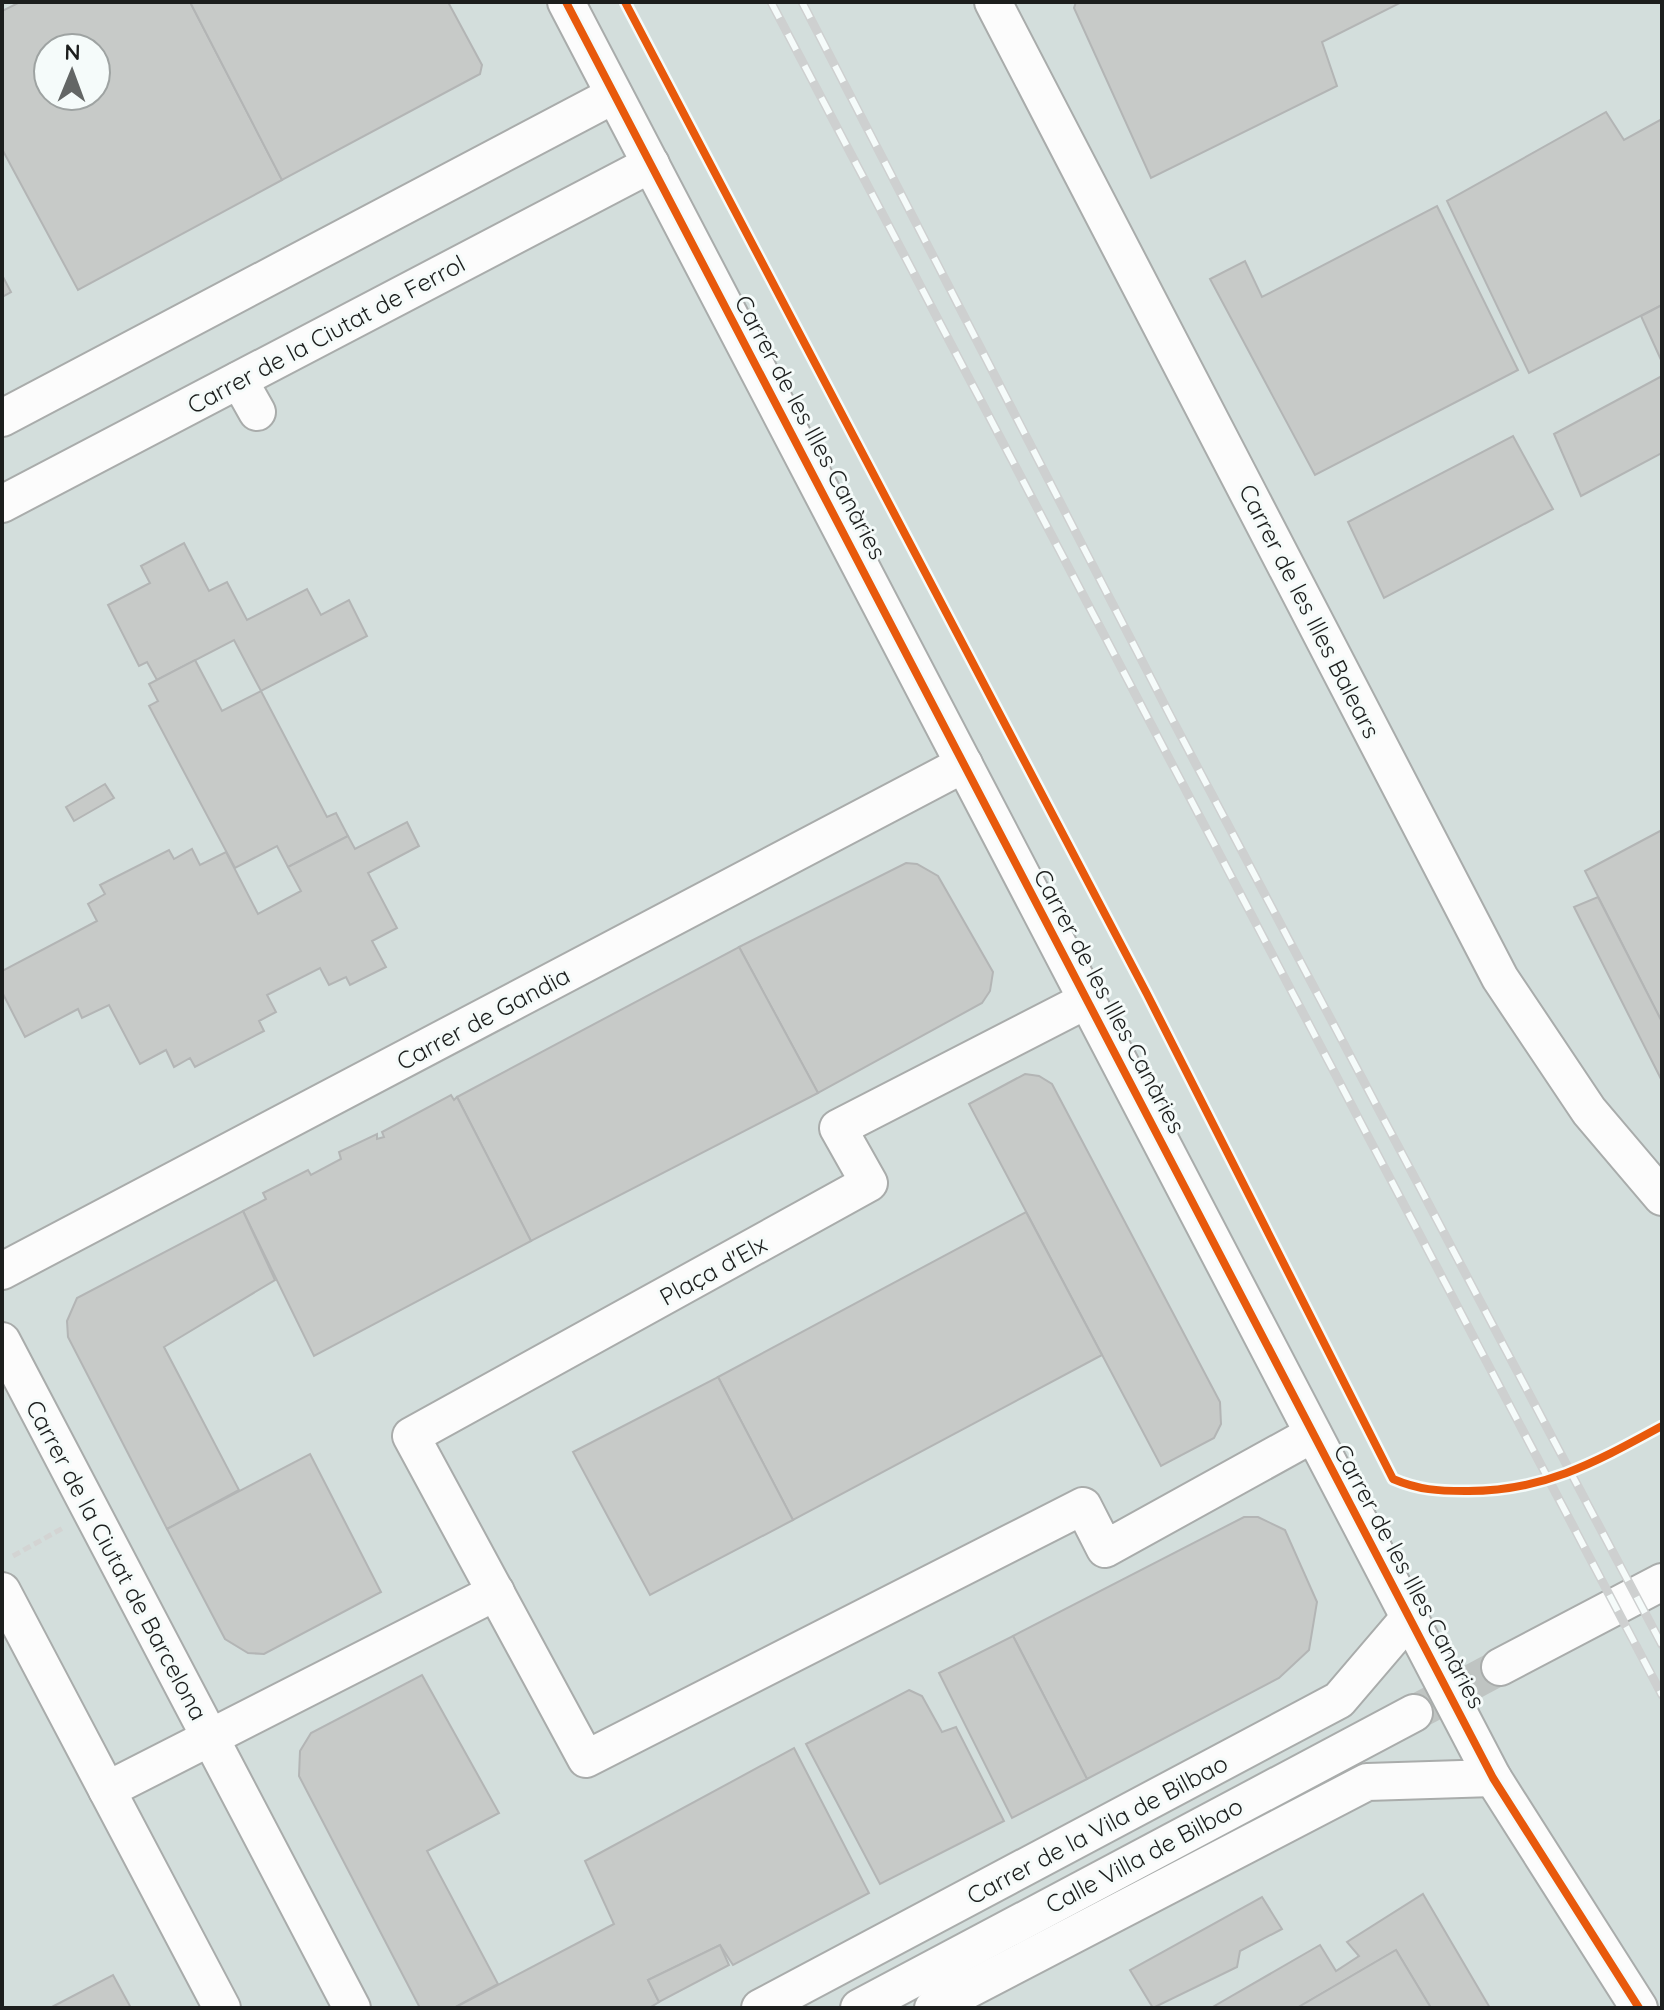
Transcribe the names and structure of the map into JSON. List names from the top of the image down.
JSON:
{
  "streets": {
    "street": [
      "Carrer de la Ciutat de Ferrol",
      "Carrer de les Illes Canàries",
      "Carrer de les Illes Balears",
      "Carrer de Gandia",
      "Plaça d'Elx",
      "Carrer de la Ciutat de Barcelona",
      "Carrer de la Vila de Bilbao",
      "Calle Villa de Bilbao"
    ]
  },
  "crossings": [
    ["Carrer de la Ciutat de Ferrol", "Carrer de les Illes Canàries"],
    ["Carrer de les Illes Canàries", "Carrer de Gandia"],
    ["Carrer de les Illes Canàries", "Plaça d'Elx"],
    ["Carrer de les Illes Canàries", "Carrer de la Vila de Bilbao"]
  ],
  "north": "top"
}
